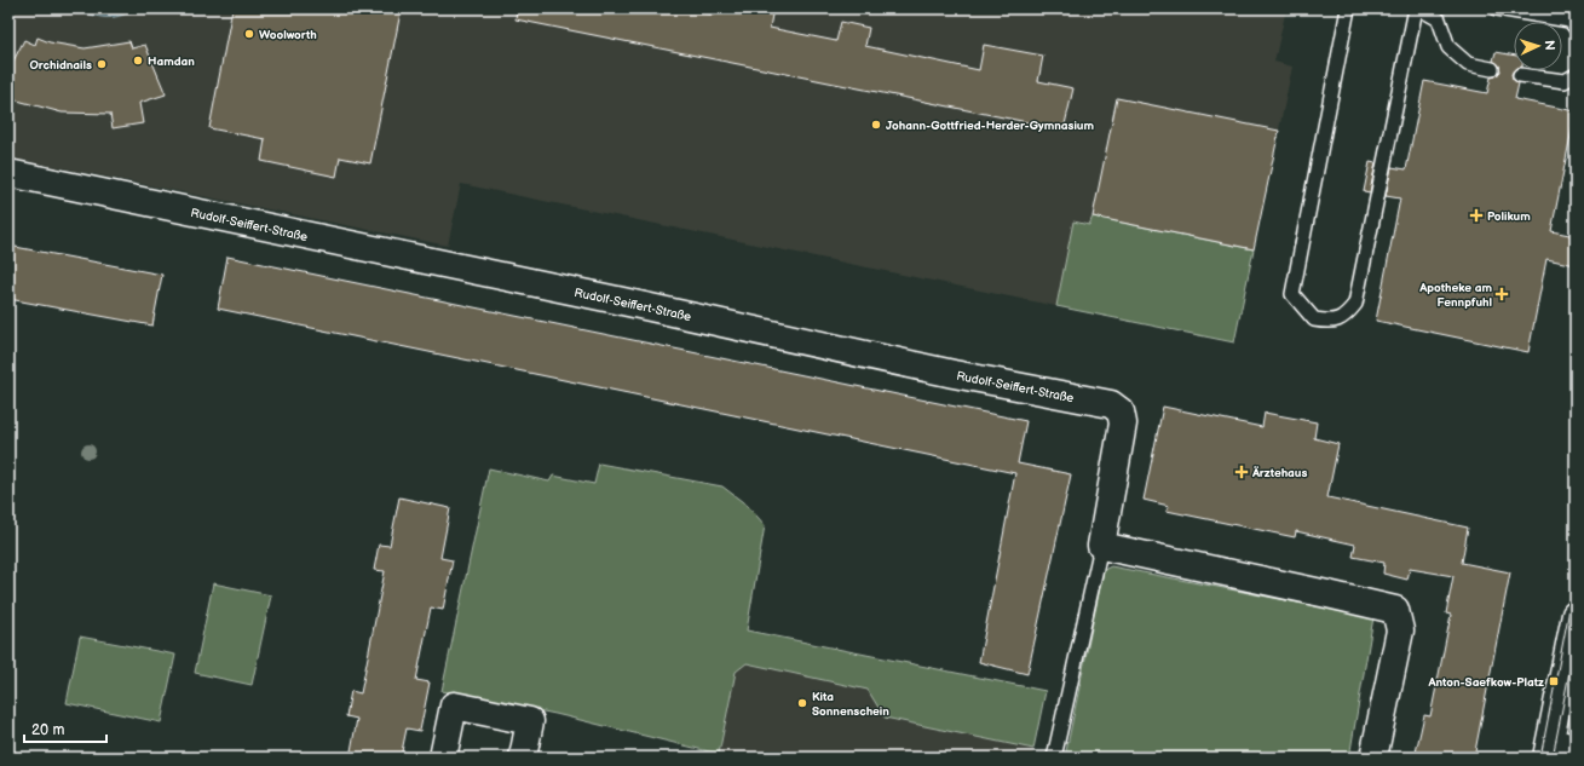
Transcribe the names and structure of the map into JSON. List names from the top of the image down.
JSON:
{
  "streets": {
    "street": ["Rudolf-Seiffert-Straße"]
  },
  "places": {
    "other": [
      "Woolworth",
      "Hamdan",
      "Orchidnails",
      "Johann-Gottfried-Herder-Gymnasium",
      "Kita Sonnenschein"
    ],
    "health": ["Polikum", "Apotheke am Fennpfuhl", "Ärztehaus"],
    "transit": ["Anton-Saefkow-Platz"]
  },
  "scale_bar": "20 m",
  "north": "right"
}
